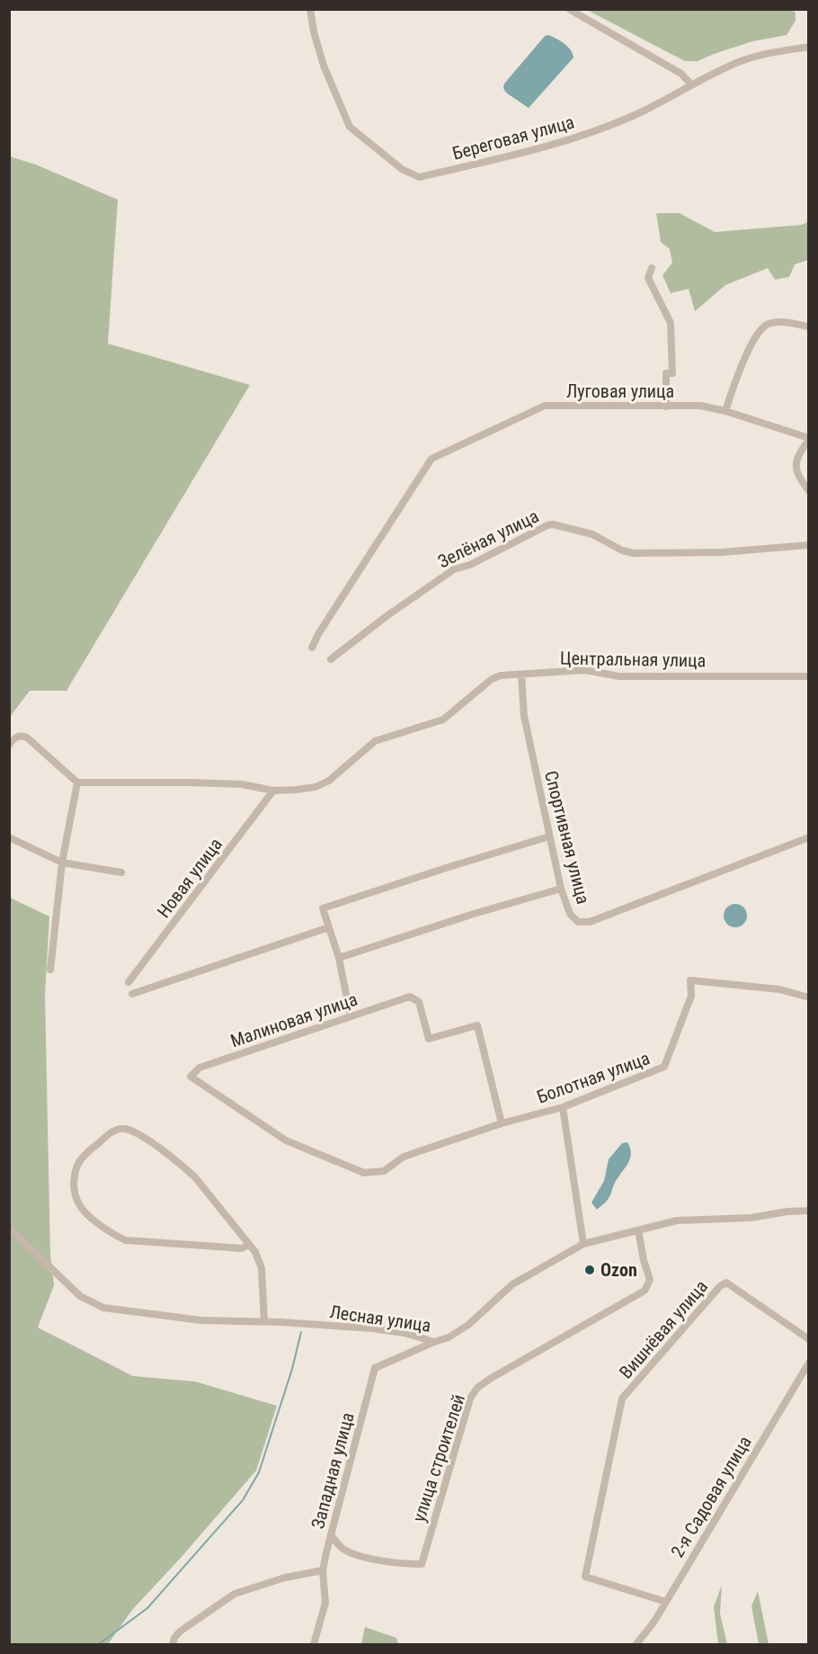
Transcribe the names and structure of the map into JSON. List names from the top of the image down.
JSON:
{
  "streets": {
    "street": [
      "Береговая улица",
      "Луговая улица",
      "Зелёная улица",
      "Центральная улица",
      "Спортивная улица",
      "Новая улица",
      "Малиновая улица",
      "Болотная улица",
      "Лесная улица",
      "Вишнёвая улица",
      "улица строителей",
      "Западная улица",
      "2-я Садовая улица"
    ]
  },
  "crossings": [
    ["Центральная улица", "Спортивная улица"],
    ["Центральная улица", "Новая улица"],
    ["Малиновая улица", "Болотная улица"],
    ["Лесная улица", "улица строителей"],
    ["Лесная улица", "Западная улица"],
    ["Вишнёвая улица", "2-я Садовая улица"],
    ["улица строителей", "Западная улица"]
  ],
  "places": ["Ozon"]
}
